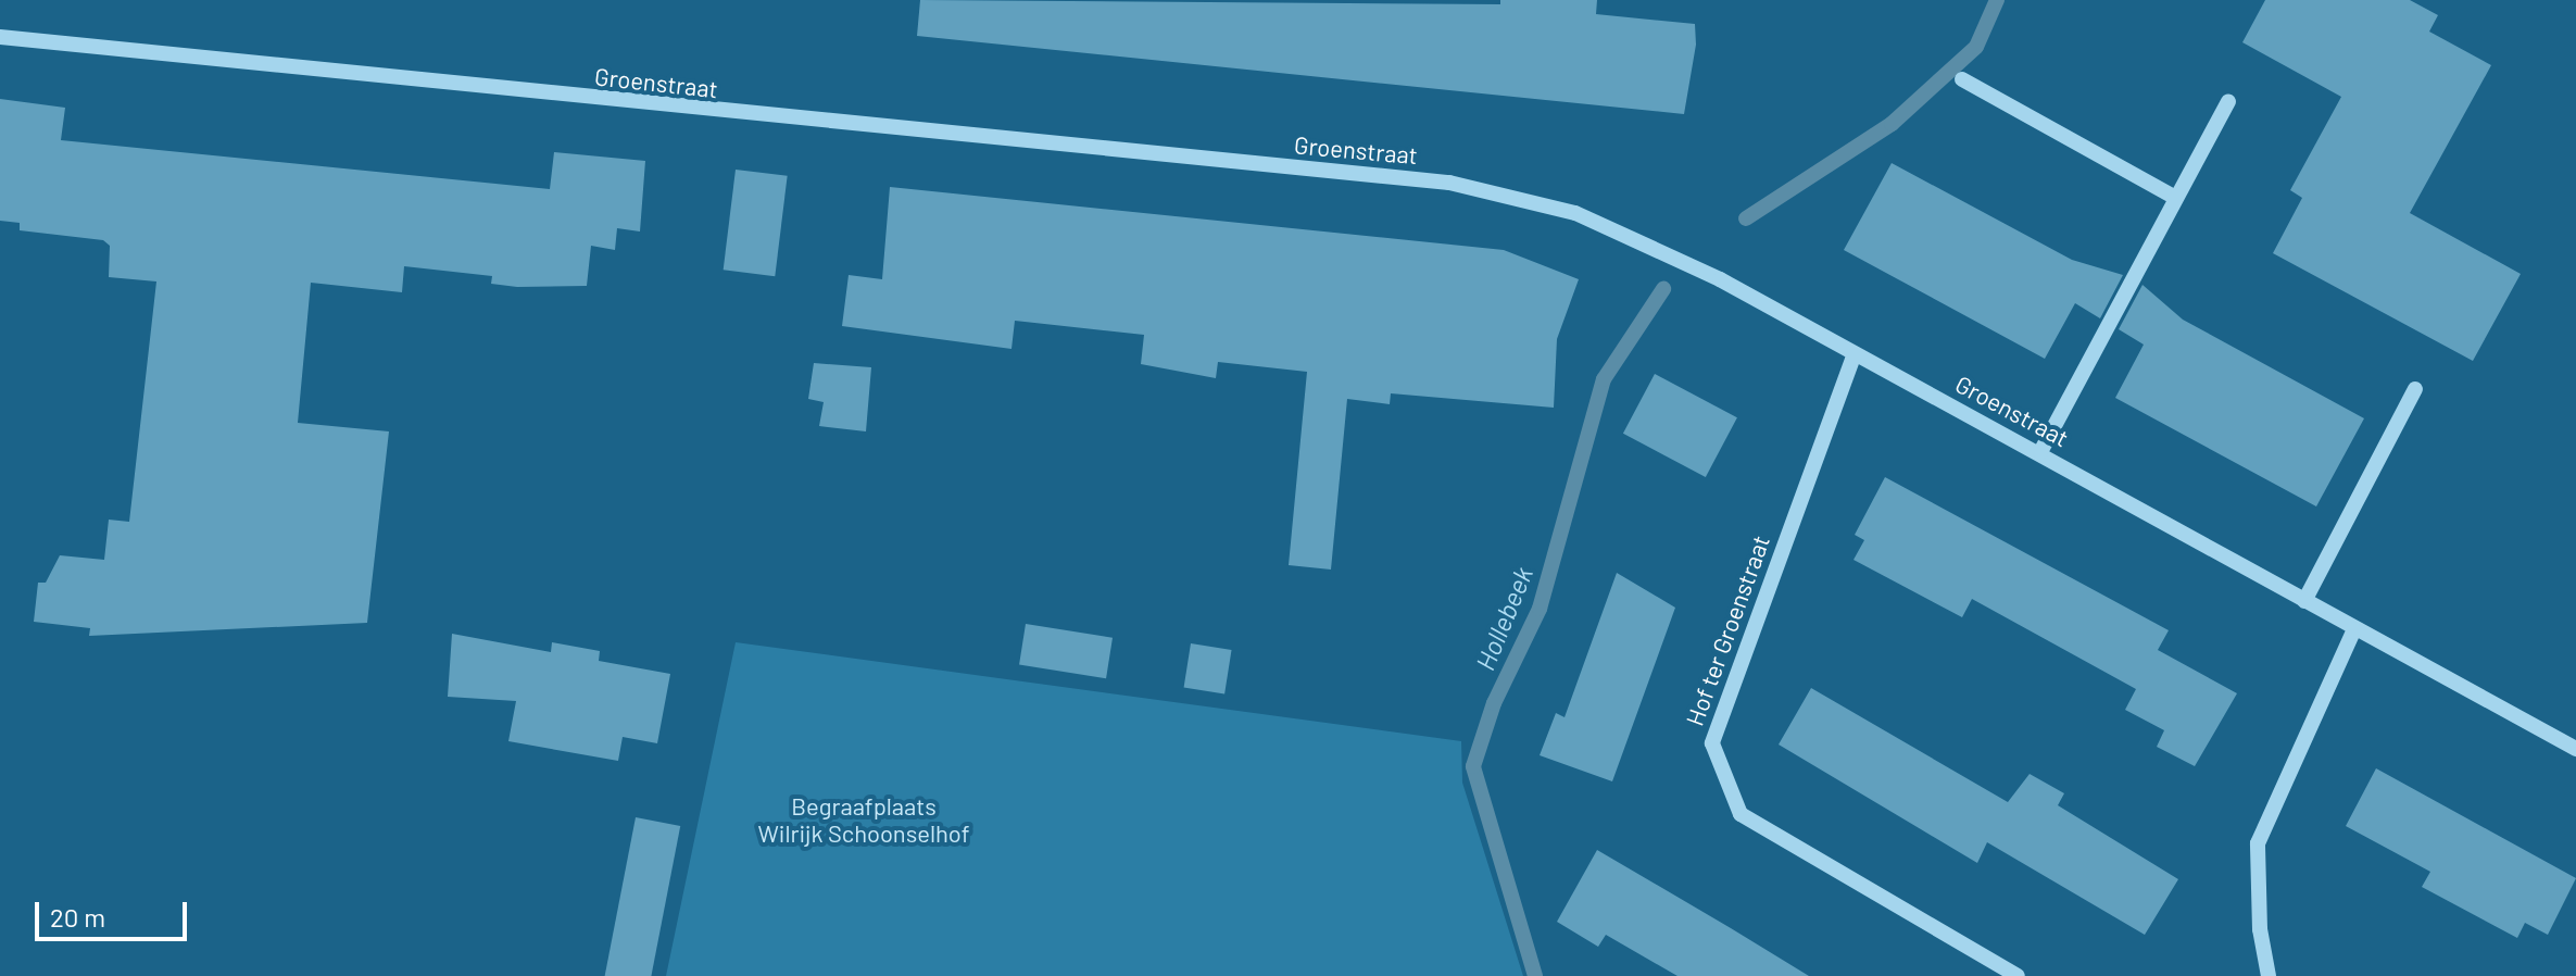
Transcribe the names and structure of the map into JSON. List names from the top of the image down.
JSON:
{
  "streets": {
    "street": ["Groenstraat", "Hof ter Groenstraat"]
  },
  "crossings": [
    ["Groenstraat", "Hof ter Groenstraat"]
  ],
  "water": ["Hollebeek"],
  "parks": ["Begraafplaats Wilrijk Schoonselhof"],
  "scale_bar": "20 m"
}
